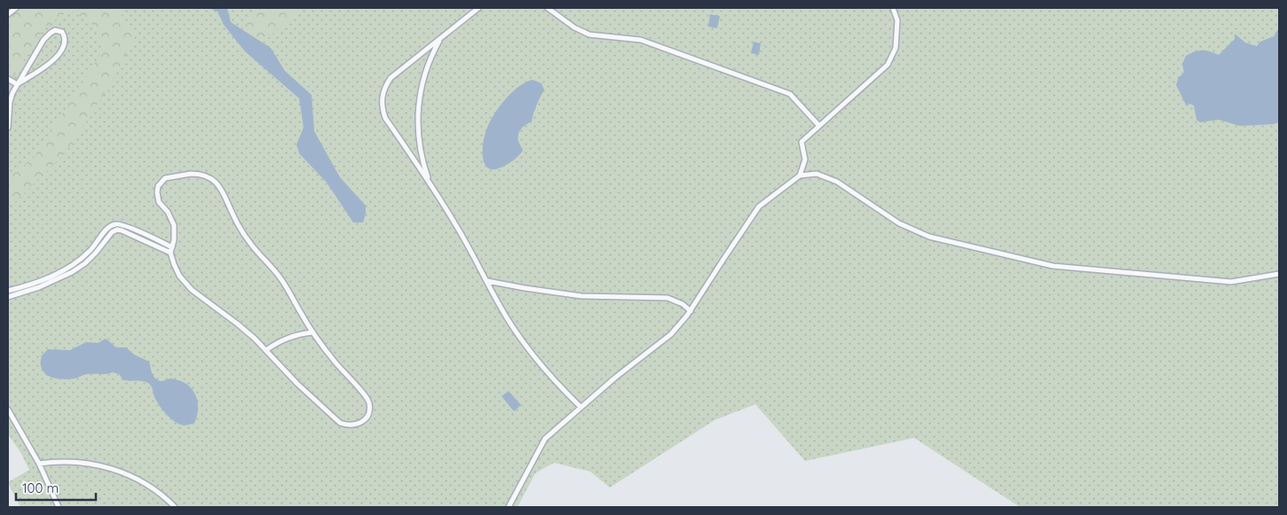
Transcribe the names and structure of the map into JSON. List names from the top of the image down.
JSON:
{
  "scale_bar": "100 m"
}
